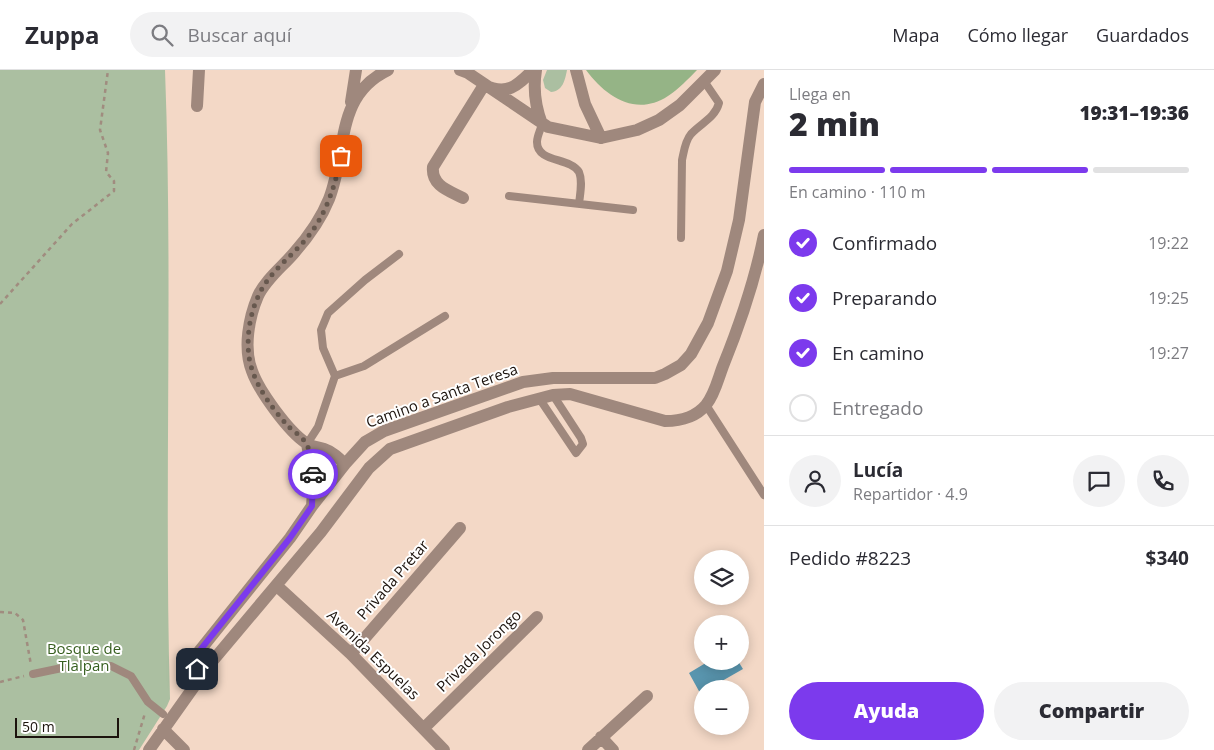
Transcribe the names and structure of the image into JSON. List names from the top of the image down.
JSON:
{
  "streets": {
    "street": [
      "Camino a Santa Teresa",
      "Privada Pretar",
      "Privada Jorongo",
      "Avenida Espuelas"
    ]
  },
  "crossings": [
    ["Camino a Santa Teresa", "Avenida Espuelas"],
    ["Privada Pretar", "Avenida Espuelas"],
    ["Privada Jorongo", "Avenida Espuelas"]
  ],
  "parks": ["Bosque de Tlalpan"],
  "scale_bar": "50 m",
  "page": {
    "header": "Zuppa",
    "search": "Buscar aquí",
    "nav": ["Mapa", "Cómo llegar", "Guardados"],
    "heading": ["2 min", "Llega en", "19:31–19:36"],
    "panel": [
      "Lucía",
      "Repartidor · 4.9",
      "Pedido #8223",
      "$340"
    ],
    "bar": "En camino · 110 m",
    "list": [
      ["Confirmado", "19:22"],
      ["Preparando", "19:25"],
      ["En camino", "19:27"],
      "Entregado"
    ],
    "map_buttons": ["+", "−"],
    "buttons": ["Ayuda", "Compartir"],
    "scale": "50 m"
  }
}
